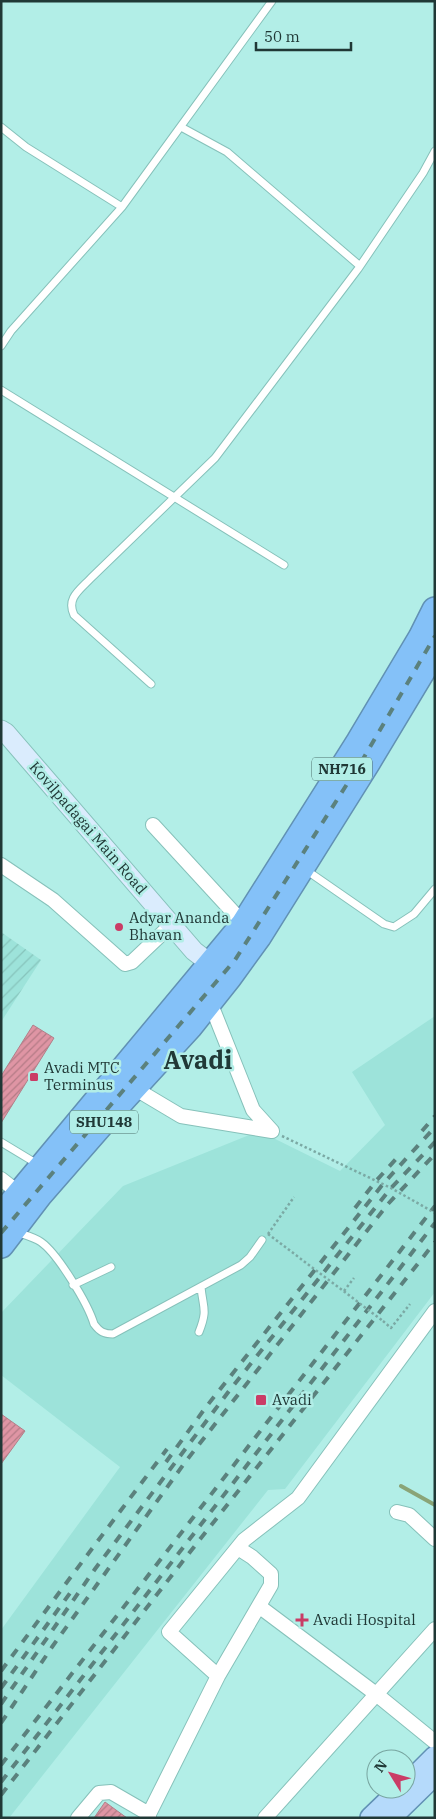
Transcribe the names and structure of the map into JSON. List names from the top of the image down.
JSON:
{
  "streets": {
    "highway": ["NH716", "SHU148"],
    "main road": ["Kovilpadagai Main Road"]
  },
  "crossings": [
    ["NH716", "SHU148"],
    ["Kovilpadagai Main Road", "SHU148"]
  ],
  "districts": ["Avadi"],
  "places": {
    "other": ["Adyar Ananda Bhavan"],
    "transit": ["Avadi MTC Terminus", "Avadi"],
    "health": ["Avadi Hospital"]
  },
  "scale_bar": "50 m",
  "north": "top left"
}
